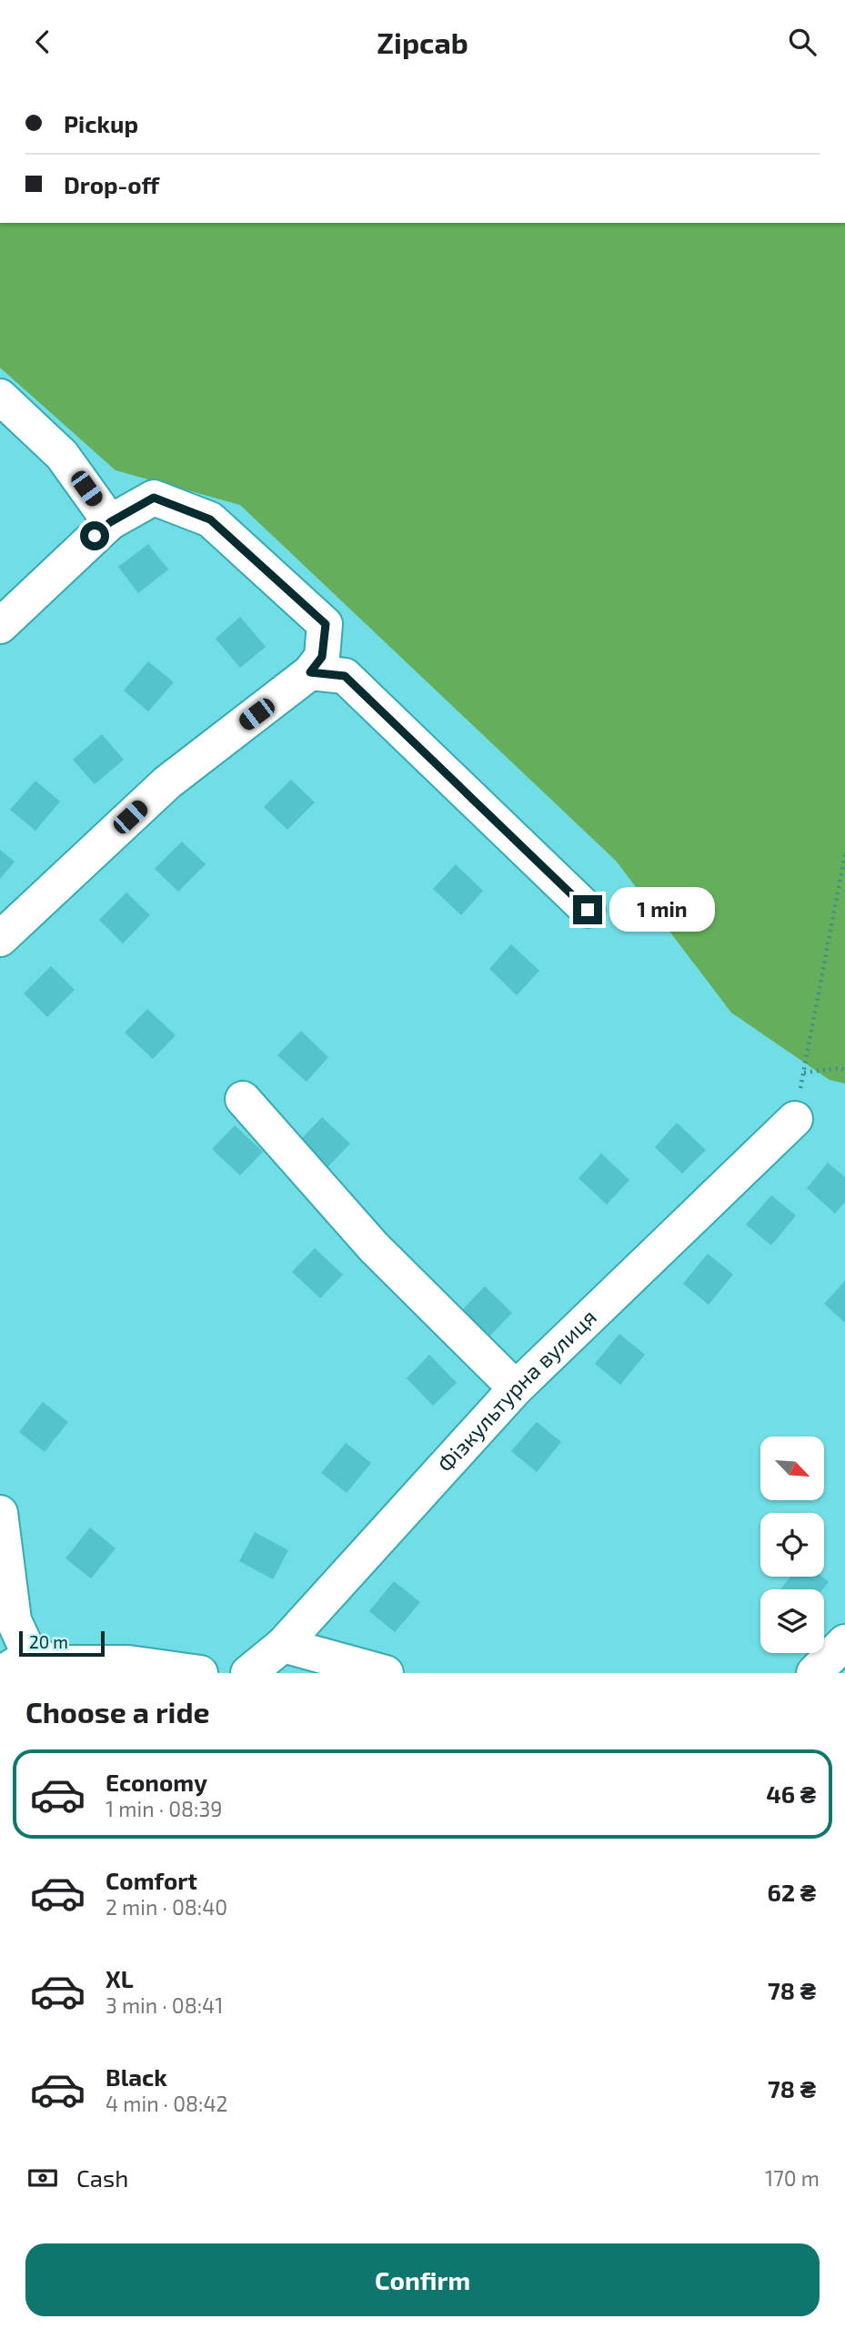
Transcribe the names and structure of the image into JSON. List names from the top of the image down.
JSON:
{
  "streets": {
    "street": ["Фізкультурна вулиця"]
  },
  "scale_bar": "20 m",
  "north": "bottom right",
  "page": {
    "header": "Zipcab",
    "banner": ["Pickup", "Drop-off"],
    "bubble": "1 min",
    "scale": "20 m",
    "heading": "Choose a ride",
    "list": [
      {
        "name": "Economy",
        "note": "1 min · 08:39",
        "value": "46 ₴"
      },
      {
        "name": "Comfort",
        "note": "2 min · 08:40",
        "value": "62 ₴"
      },
      {
        "name": "XL",
        "note": "3 min · 08:41",
        "value": "78 ₴"
      },
      {
        "name": "Black",
        "note": "4 min · 08:42",
        "value": "78 ₴"
      }
    ],
    "pay": ["Cash", "170 m"],
    "buttons": "Confirm"
  }
}
